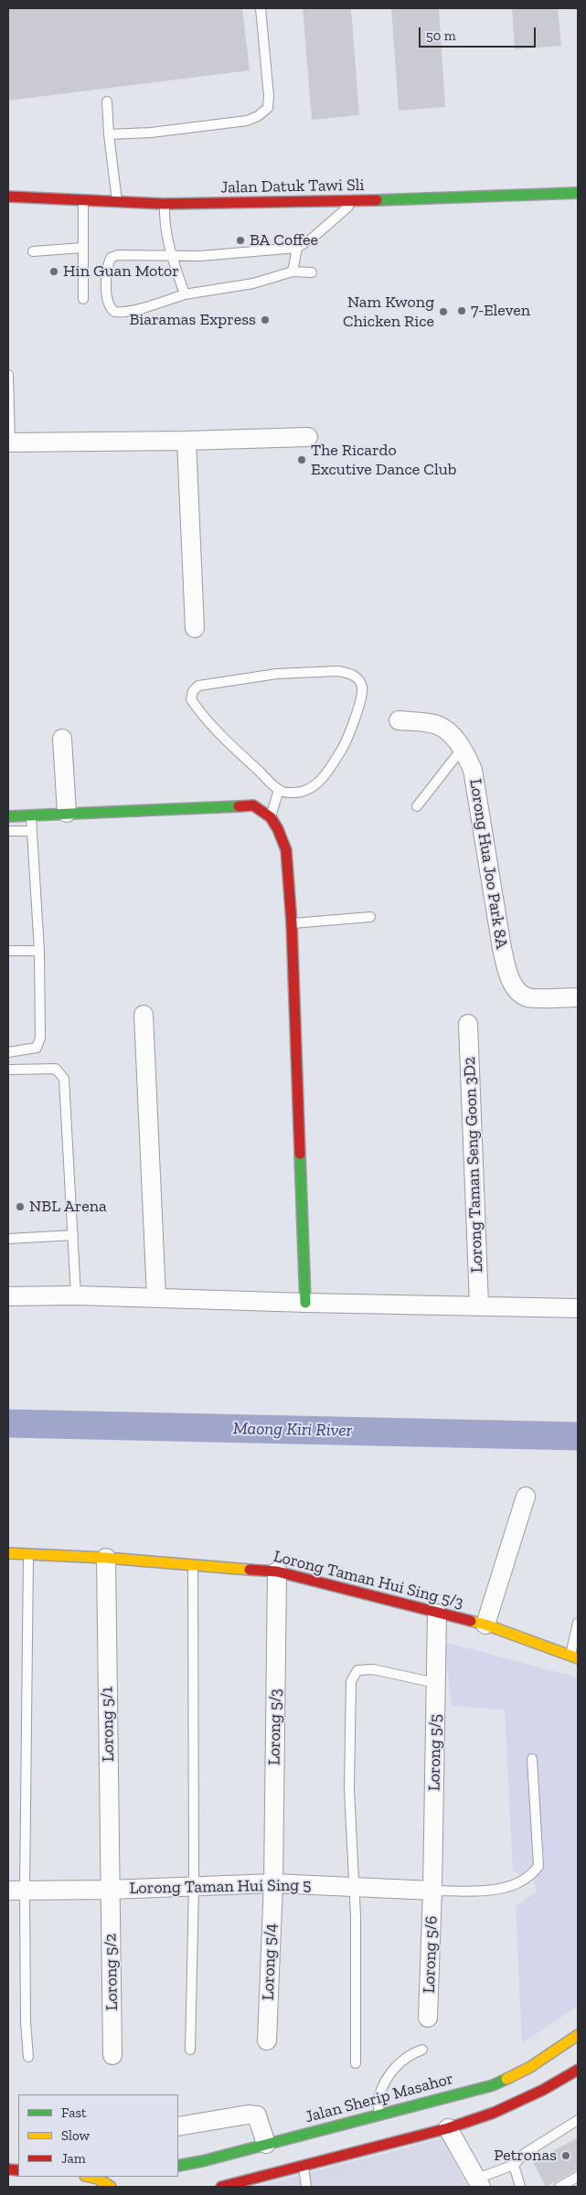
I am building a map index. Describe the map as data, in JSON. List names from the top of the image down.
{
  "streets": {
    "main road": ["Jalan Datuk Tawi Sli", "Lorong Taman Hui Sing 5/3", "Jalan Sherip Masahor"],
    "street": [
      "Lorong Hua Joo Park 8A",
      "Lorong Taman Seng Goon 3D2",
      "Lorong 5/1",
      "Lorong 5/3",
      "Lorong 5/5",
      "Lorong Taman Hui Sing 5",
      "Lorong 5/6",
      "Lorong 5/4",
      "Lorong 5/2"
    ]
  },
  "crossings": [
    ["Lorong Taman Hui Sing 5/3", "Lorong 5/1"],
    ["Lorong Taman Hui Sing 5/3", "Lorong 5/3"],
    ["Lorong Taman Hui Sing 5/3", "Lorong 5/5"],
    ["Lorong 5/1", "Lorong Taman Hui Sing 5"],
    ["Lorong 5/1", "Lorong 5/2"],
    ["Lorong 5/3", "Lorong Taman Hui Sing 5"],
    ["Lorong 5/3", "Lorong 5/4"],
    ["Lorong 5/5", "Lorong Taman Hui Sing 5"],
    ["Lorong 5/5", "Lorong 5/6"],
    ["Lorong Taman Hui Sing 5", "Lorong 5/6"],
    ["Lorong Taman Hui Sing 5", "Lorong 5/4"],
    ["Lorong Taman Hui Sing 5", "Lorong 5/2"]
  ],
  "water": ["Maong Kiri River"],
  "places": [
    "BA Coffee",
    "Hin Guan Motor",
    "7-Eleven",
    "Nam Kwong Chicken Rice",
    "Biaramas Express",
    "The Ricardo Excutive Dance Club",
    "NBL Arena",
    "Petronas"
  ],
  "legend": ["Fast", "Slow", "Jam"],
  "scale_bar": "50 m"
}
